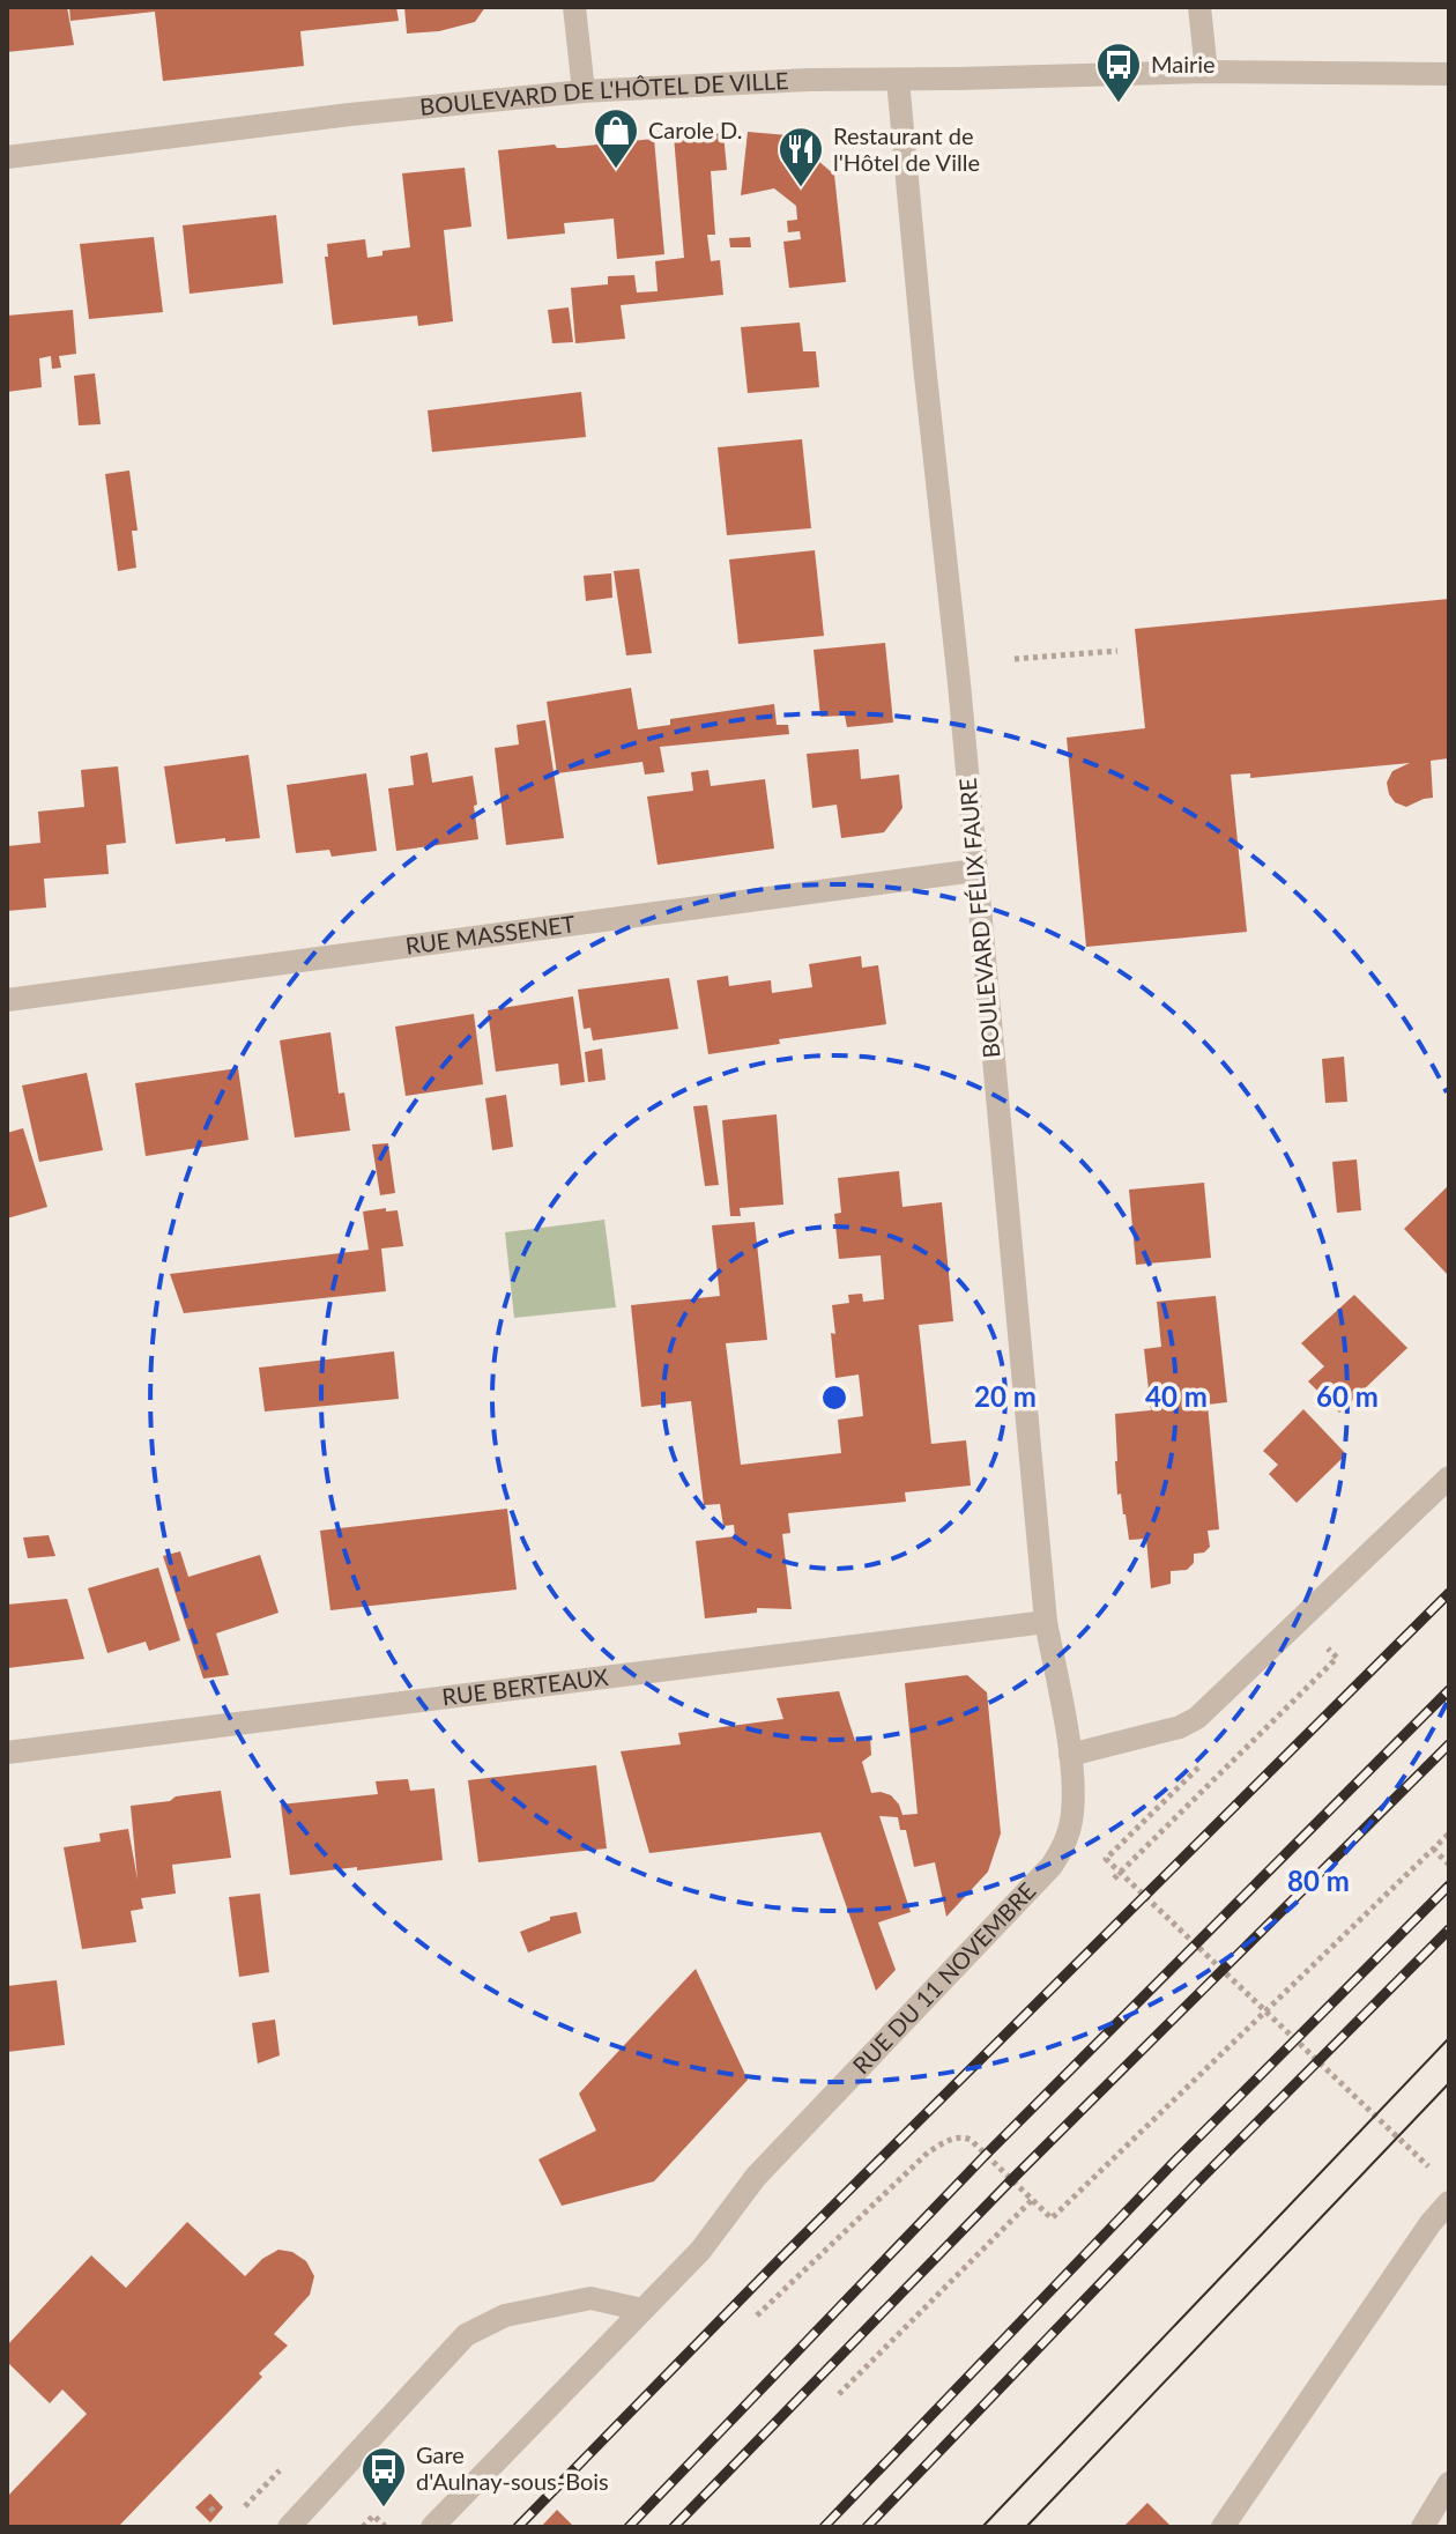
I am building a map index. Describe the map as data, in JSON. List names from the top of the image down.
{
  "streets": {
    "street": [
      "BOULEVARD DE L'HÔTEL DE VILLE",
      "BOULEVARD FÉLIX FAURE",
      "RUE MASSENET",
      "RUE BERTEAUX",
      "RUE DU 11 NOVEMBRE"
    ]
  },
  "crossings": [
    ["BOULEVARD DE L'HÔTEL DE VILLE", "BOULEVARD FÉLIX FAURE"],
    ["BOULEVARD FÉLIX FAURE", "RUE MASSENET"],
    ["BOULEVARD FÉLIX FAURE", "RUE BERTEAUX"],
    ["BOULEVARD FÉLIX FAURE", "RUE DU 11 NOVEMBRE"]
  ],
  "places": {
    "bus stop": ["Mairie", "Gare d'Aulnay-sous-Bois"],
    "shop": ["Carole D."],
    "restaurant": ["Restaurant de l'Hôtel de Ville"]
  },
  "rings": [
    "20 m",
    "40 m",
    "60 m",
    "80 m"
  ]
}
